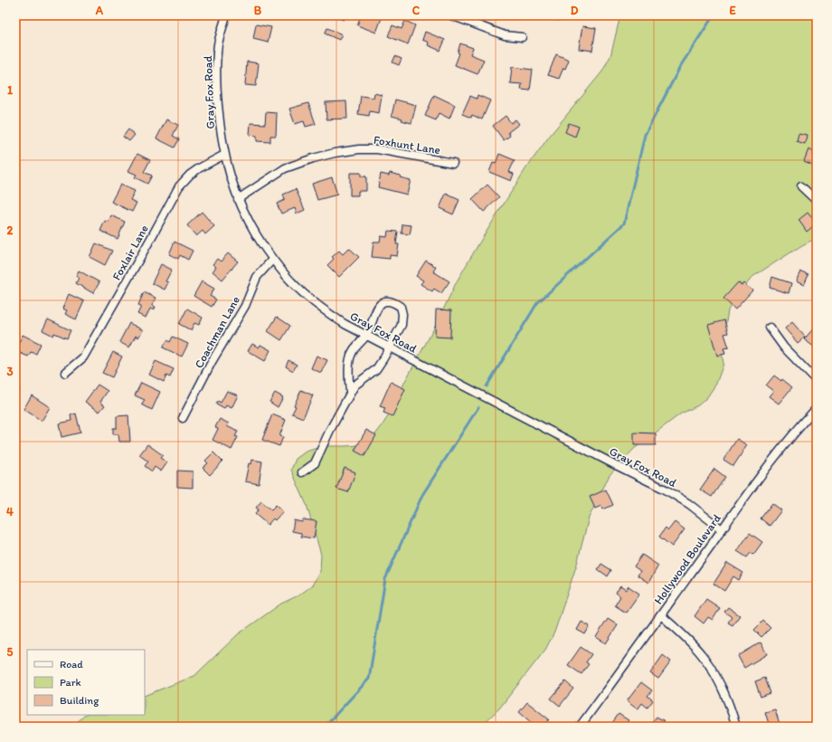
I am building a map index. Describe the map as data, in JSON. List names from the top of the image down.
{
  "streets": {
    "street": [
      "Gray Fox Road",
      "Foxhunt Lane",
      "Foxlair Lane",
      "Coachman Lane",
      "Hollywood Boulevard"
    ]
  },
  "crossings": [
    ["Gray Fox Road", "Foxhunt Lane"],
    ["Gray Fox Road", "Foxlair Lane"],
    ["Gray Fox Road", "Coachman Lane"],
    ["Gray Fox Road", "Hollywood Boulevard"]
  ],
  "legend": ["Road", "Park", "Building"],
  "grid": {
    "columns": [
      "A",
      "B",
      "C",
      "D",
      "E"
    ],
    "rows": [
      "1",
      "2",
      "3",
      "4",
      "5"
    ]
  }
}
